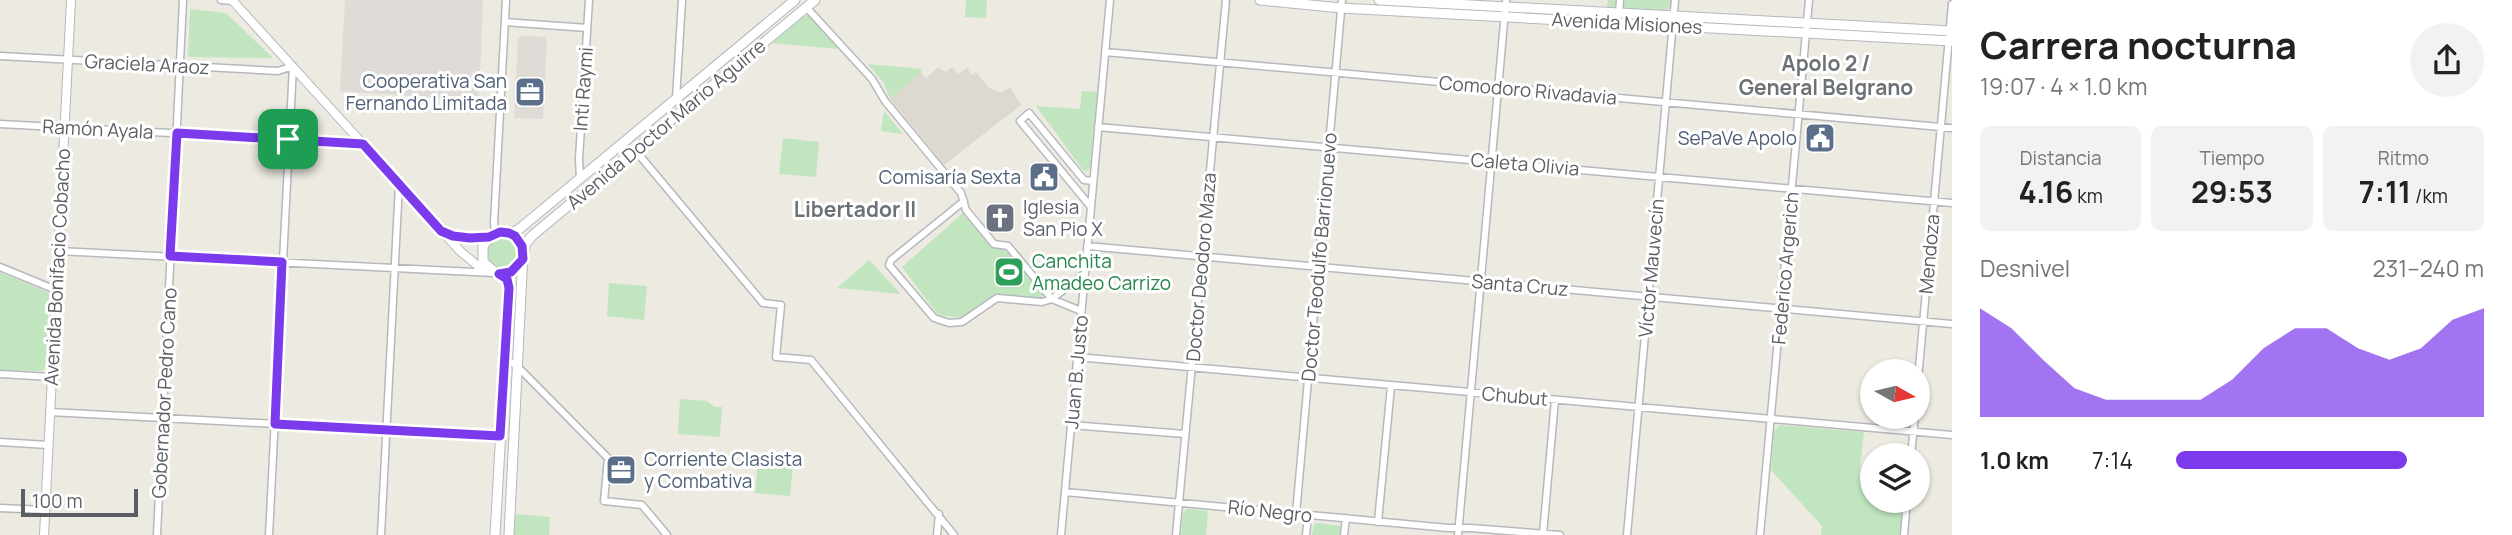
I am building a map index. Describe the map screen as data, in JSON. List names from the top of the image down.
{
  "streets": {
    "main road": ["Avenida Misiones", "Avenida Doctor Mario Aguirre"],
    "street": [
      "Graciela Araoz",
      "Inti Raymi",
      "Comodoro Rivadavia",
      "Ramón Ayala",
      "Caleta Olivia",
      "Mendoza",
      "Doctor Teodulfo Barrionuevo",
      "Avenida Bonifacio Cobacho",
      "Doctor Deodoro Maza",
      "Víctor Mauvecín",
      "Federico Argerich",
      "Santa Cruz",
      "Juan B. Justo",
      "Gobernador Pedro Cano",
      "Chubut",
      "Río Negro"
    ]
  },
  "crossings": [
    ["Avenida Misiones", "Mendoza"],
    ["Avenida Misiones", "Doctor Teodulfo Barrionuevo"],
    ["Avenida Misiones", "Víctor Mauvecín"],
    ["Avenida Misiones", "Federico Argerich"],
    ["Graciela Araoz", "Avenida Bonifacio Cobacho"],
    ["Graciela Araoz", "Gobernador Pedro Cano"],
    ["Inti Raymi", "Avenida Doctor Mario Aguirre"],
    ["Comodoro Rivadavia", "Mendoza"],
    ["Comodoro Rivadavia", "Doctor Teodulfo Barrionuevo"],
    ["Comodoro Rivadavia", "Doctor Deodoro Maza"],
    ["Comodoro Rivadavia", "Víctor Mauvecín"],
    ["Comodoro Rivadavia", "Federico Argerich"],
    ["Comodoro Rivadavia", "Juan B. Justo"],
    ["Ramón Ayala", "Avenida Bonifacio Cobacho"],
    ["Ramón Ayala", "Gobernador Pedro Cano"],
    ["Caleta Olivia", "Mendoza"],
    ["Caleta Olivia", "Doctor Teodulfo Barrionuevo"],
    ["Caleta Olivia", "Doctor Deodoro Maza"],
    ["Caleta Olivia", "Víctor Mauvecín"],
    ["Caleta Olivia", "Federico Argerich"],
    ["Caleta Olivia", "Juan B. Justo"],
    ["Mendoza", "Santa Cruz"],
    ["Doctor Teodulfo Barrionuevo", "Santa Cruz"],
    ["Doctor Teodulfo Barrionuevo", "Chubut"],
    ["Doctor Teodulfo Barrionuevo", "Río Negro"],
    ["Doctor Deodoro Maza", "Santa Cruz"],
    ["Doctor Deodoro Maza", "Chubut"],
    ["Doctor Deodoro Maza", "Río Negro"],
    ["Víctor Mauvecín", "Santa Cruz"],
    ["Víctor Mauvecín", "Chubut"],
    ["Federico Argerich", "Santa Cruz"],
    ["Federico Argerich", "Chubut"],
    ["Santa Cruz", "Juan B. Justo"],
    ["Juan B. Justo", "Chubut"],
    ["Juan B. Justo", "Río Negro"]
  ],
  "districts": ["Apolo 2 / General Belgrano", "Libertador II"],
  "places": {
    "office": ["Cooperativa San Fernando Limitada", "Corriente Clasista y Combativa"],
    "public building": ["SePaVe Apolo", "Comisaría Sexta"],
    "church": ["Iglesia San Pio X"],
    "sports": ["Canchita Amadeo Carrizo"]
  },
  "scale_bar": "100 m",
  "north": "right",
  "page": {
    "heading": ["Carrera nocturna", "19:07 · 4 × 1.0 km"],
    "stats": [
      ["Distancia", "4.16 km"],
      ["Tiempo", "29:53"],
      ["Ritmo", "7:11 /km"]
    ],
    "chart": ["Desnivel", "231–240 m"],
    "list": [
      {
        "name": "1.0 km",
        "note": "7:14"
      }
    ],
    "scale": "100 m"
  }
}
